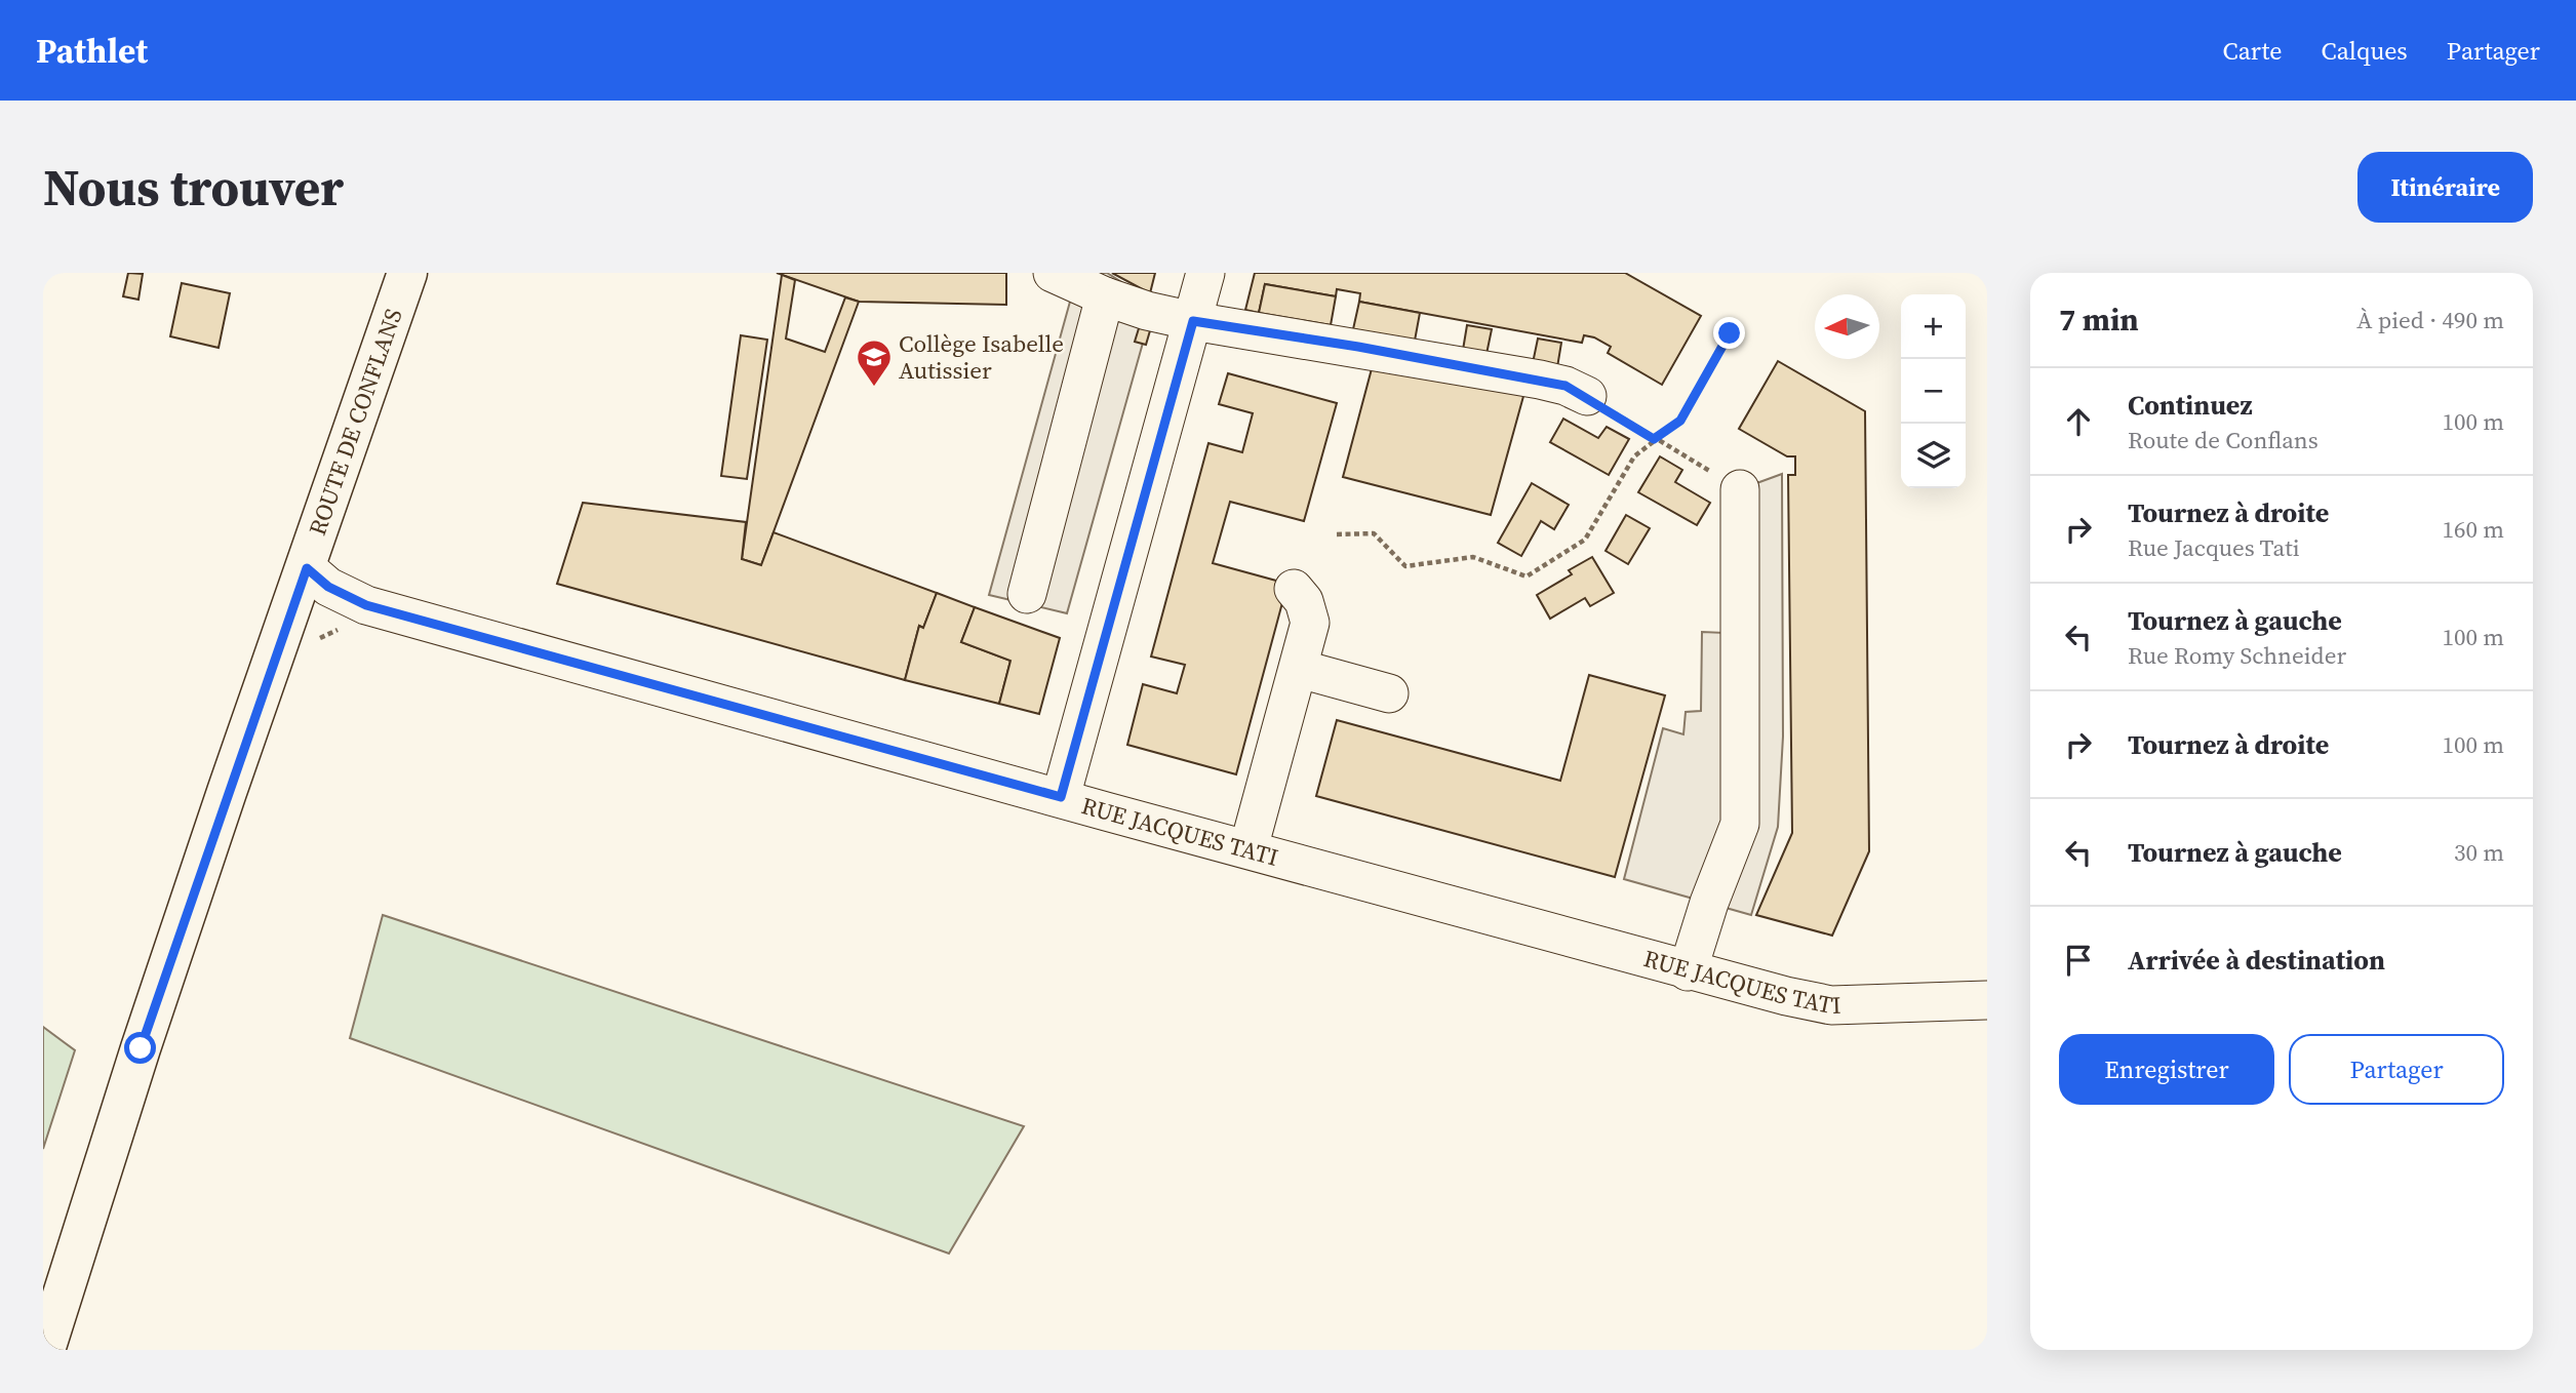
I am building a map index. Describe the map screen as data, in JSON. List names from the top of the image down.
{
  "streets": {
    "main road": ["ROUTE DE CONFLANS"],
    "street": ["RUE JACQUES TATI"]
  },
  "crossings": [
    ["ROUTE DE CONFLANS", "RUE JACQUES TATI"]
  ],
  "places": {
    "school or university": ["Collège Isabelle Autissier"]
  },
  "north": "left",
  "page": {
    "header": "Pathlet",
    "nav": ["Carte", "Calques", "Partager"],
    "buttons": [
      "Itinéraire",
      ["Enregistrer", "Partager"]
    ],
    "title": "Nous trouver",
    "heading": ["7 min", "À pied · 490 m"],
    "map_buttons": ["+", "−"],
    "list": [
      ["Continuez", "Route de Conflans", "100 m"],
      ["Tournez à droite", "Rue Jacques Tati", "160 m"],
      ["Tournez à gauche", "Rue Romy Schneider", "100 m"],
      ["Tournez à droite", "100 m"],
      ["Tournez à gauche", "30 m"],
      "Arrivée à destination"
    ]
  }
}
